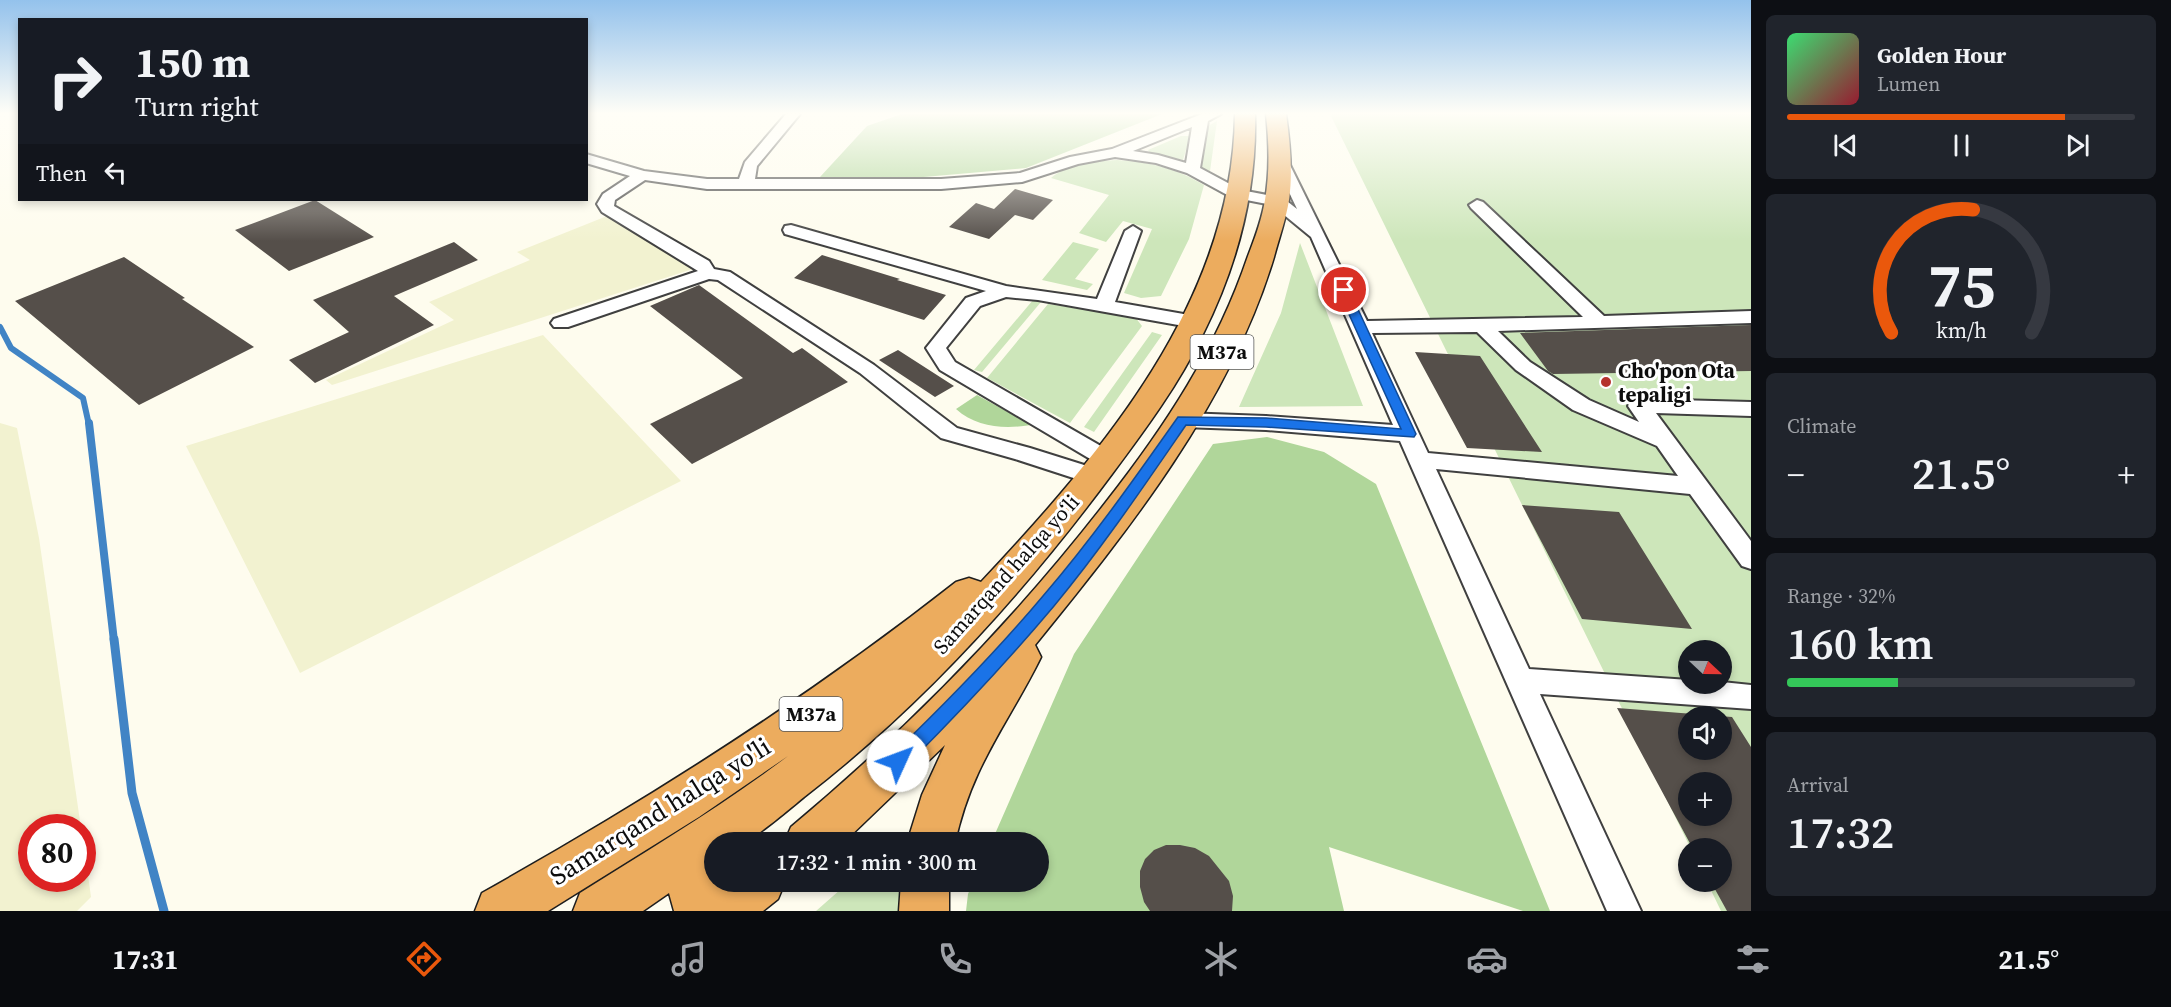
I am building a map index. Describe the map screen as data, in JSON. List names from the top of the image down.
{
  "streets": {
    "highway": ["M37a", "Samarqand halqa yoʻli", "Samarqand halqa yo'li"]
  },
  "crossings": [
    ["Samarqand halqa yoʻli", "Samarqand halqa yo'li"]
  ],
  "places": ["Cho'pon Ota tepaligi"],
  "north": "right",
  "page": {
    "turn": ["150 m", "Turn right"],
    "song": ["Golden Hour", "Lumen"],
    "then": "Then",
    "tile": [
      "Climate",
      ["Range · 32%", "160 km"],
      ["Arrival", "17:32"]
    ],
    "heat": ["−", "21.5°", "+"],
    "map_buttons": ["+", "−"],
    "limit": "80",
    "trip": "17:32 · 1 min · 300 m",
    "tabs": ["17:31", "21.5°"],
    "gauge": ["75", "km/h"]
  }
}
